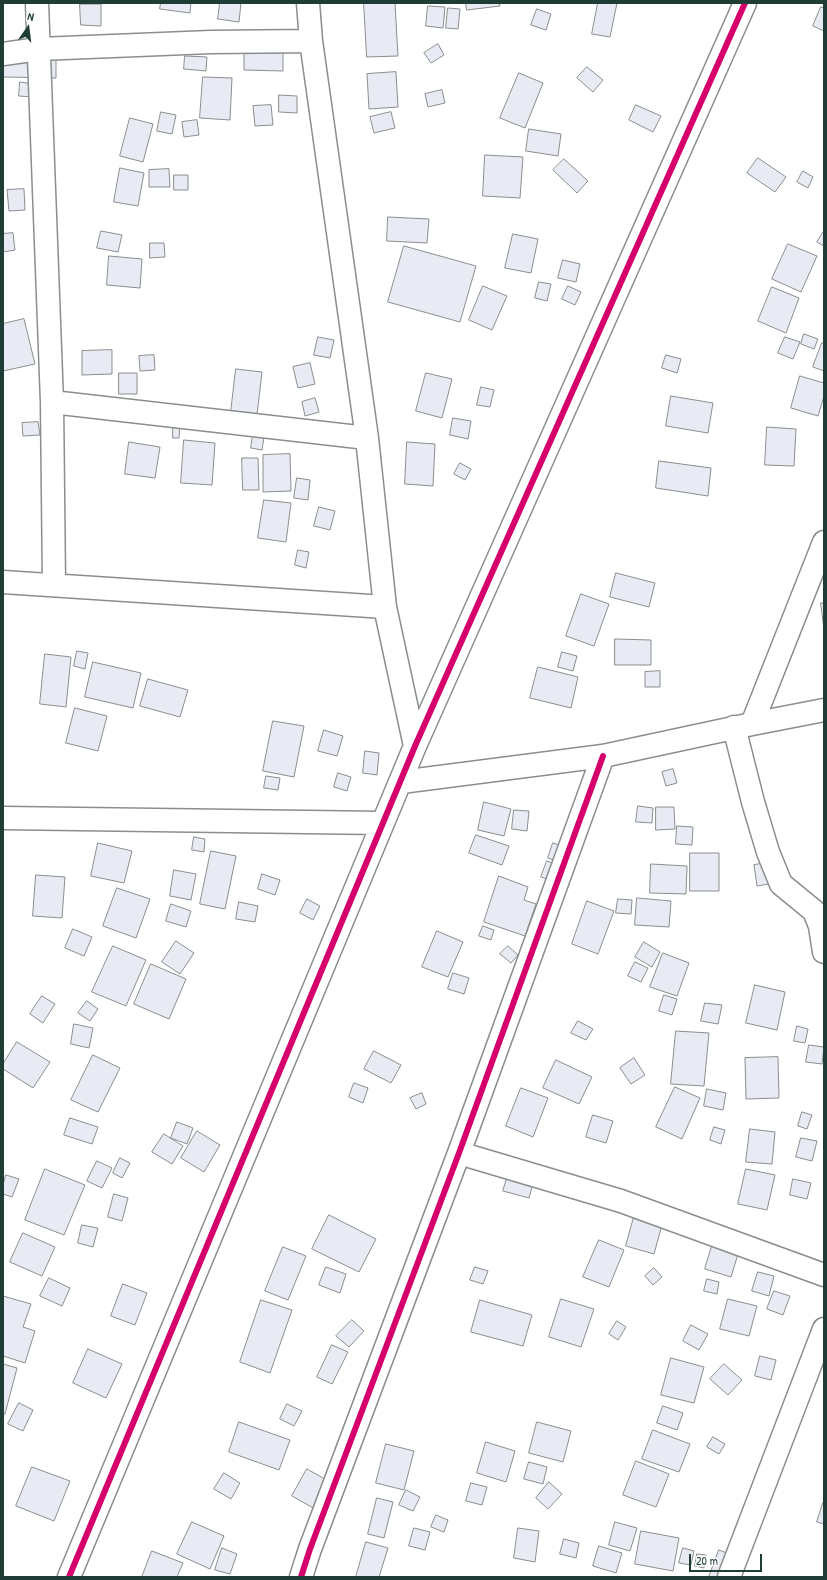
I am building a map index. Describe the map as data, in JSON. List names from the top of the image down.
{
  "scale_bar": "20 m",
  "north": "top"
}
